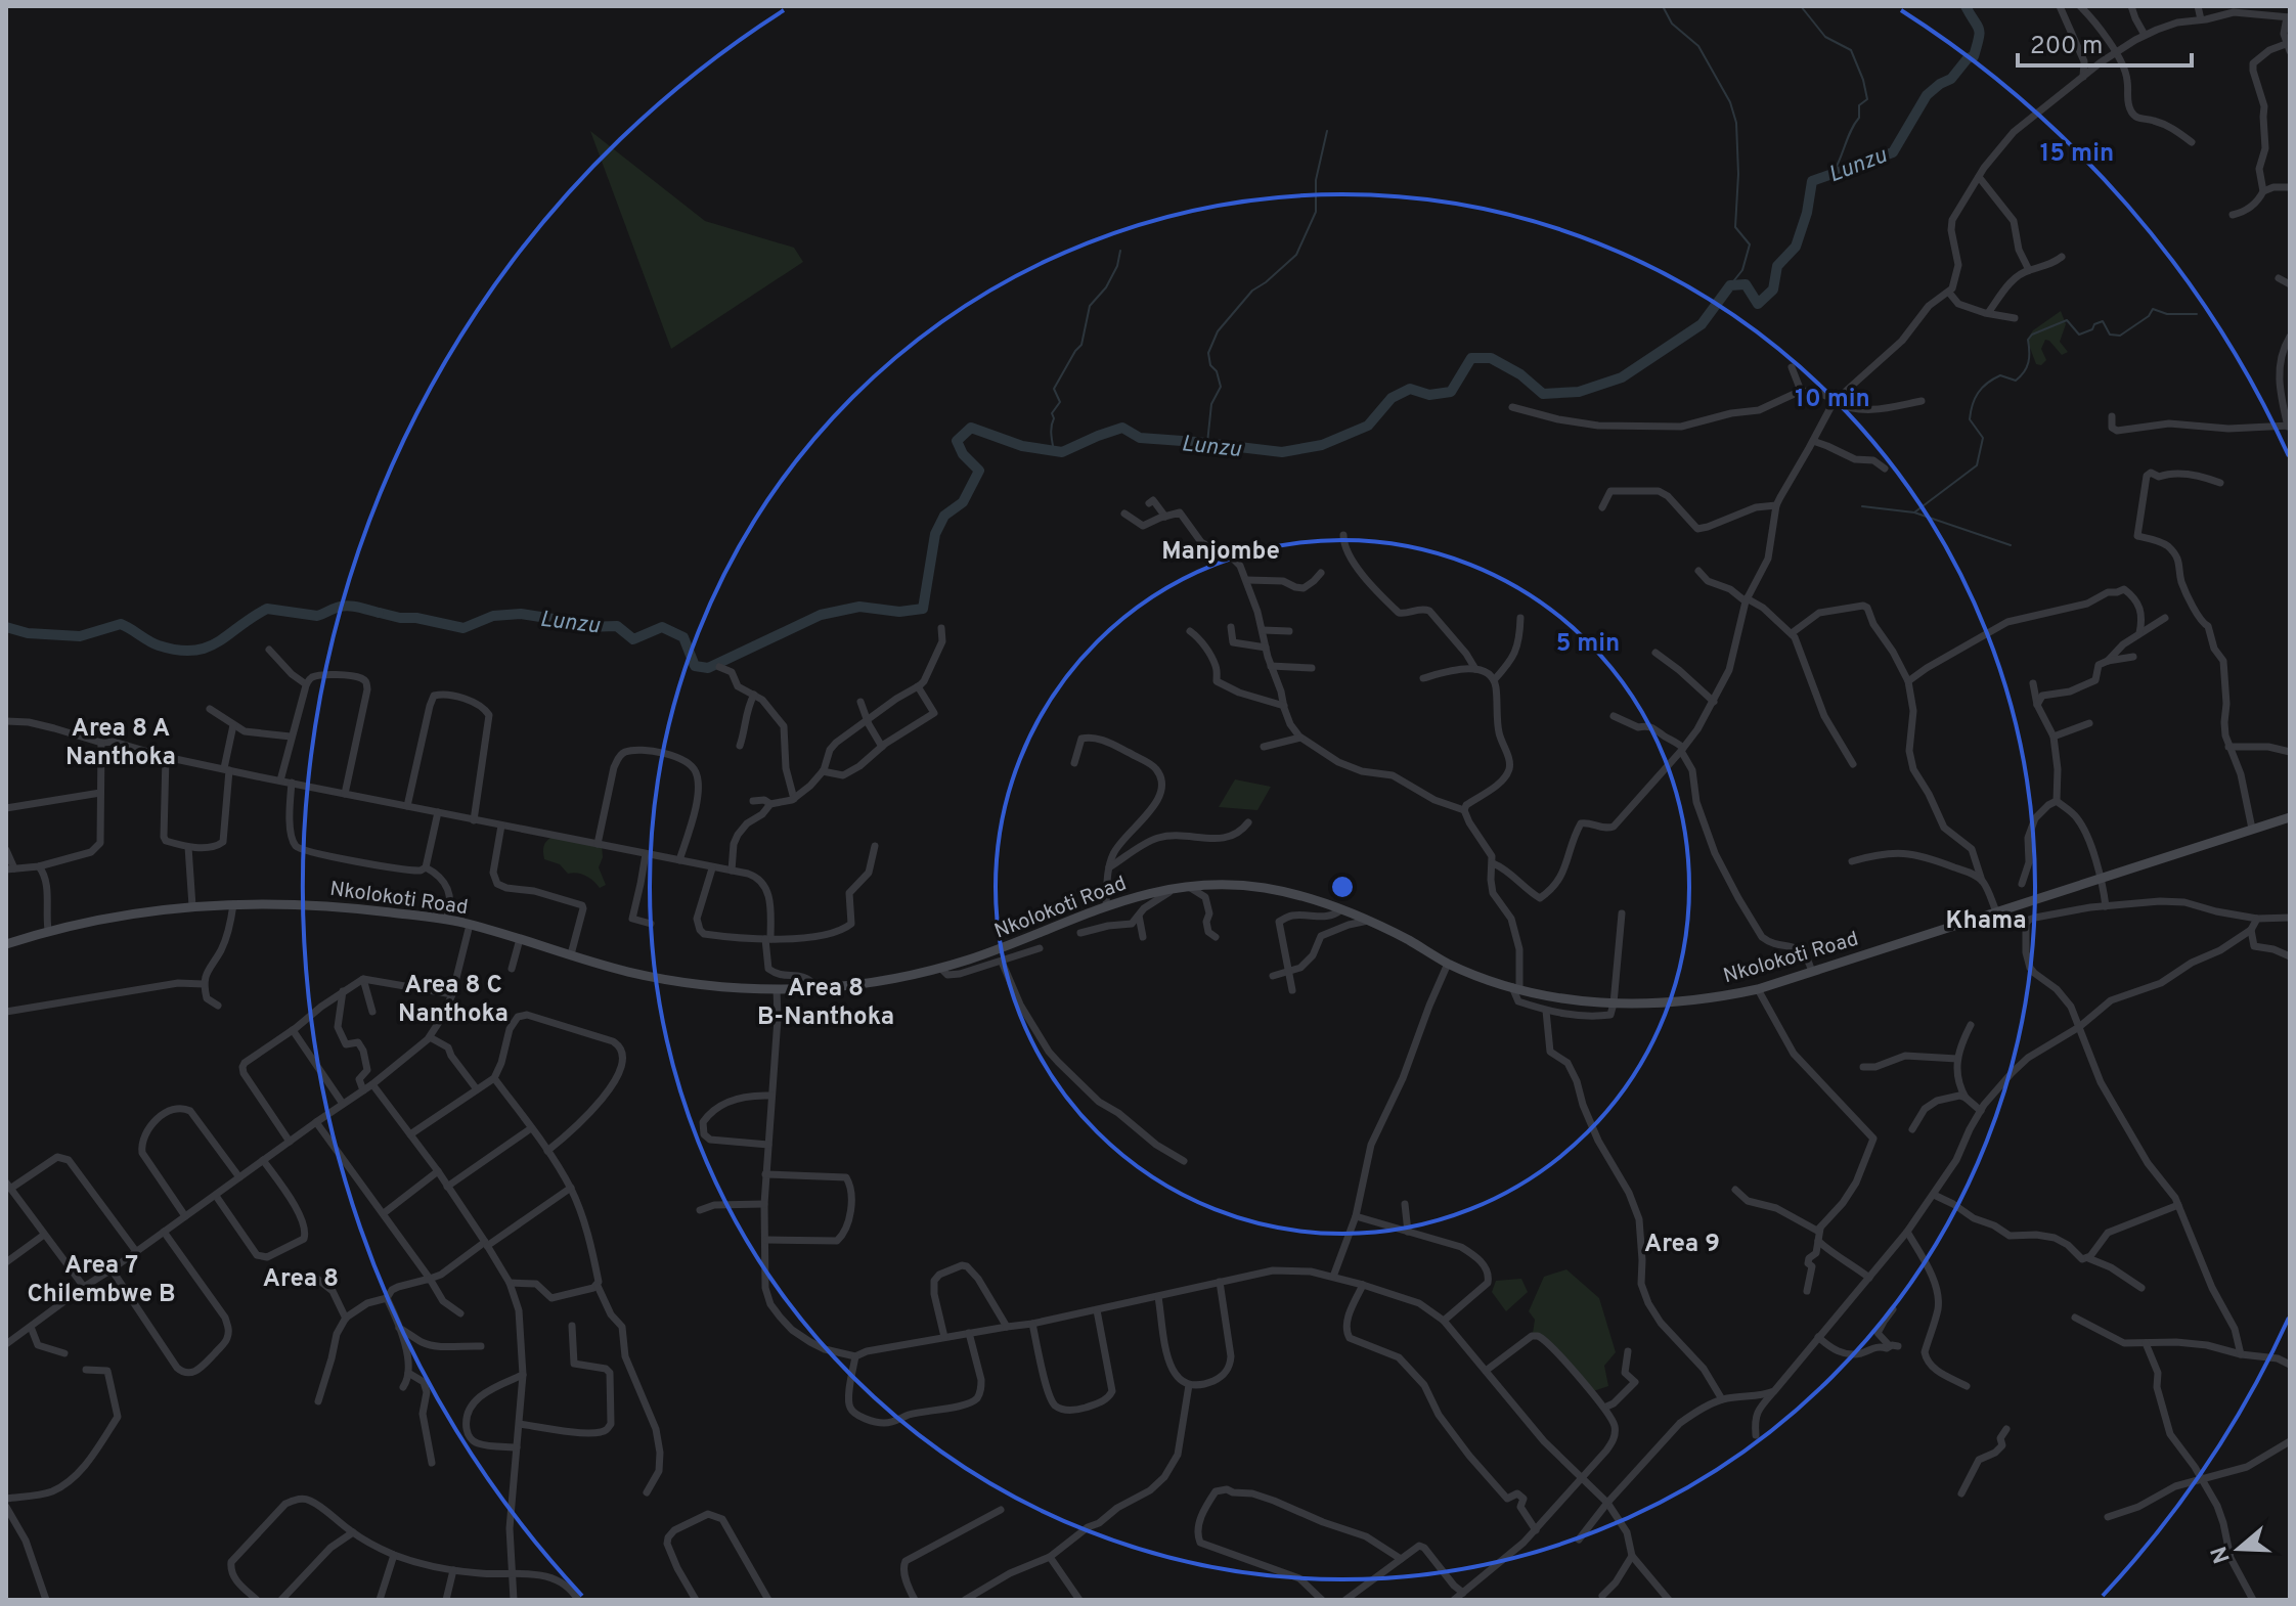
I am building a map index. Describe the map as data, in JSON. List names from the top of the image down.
{
  "streets": {
    "main road": ["Nkolokoti Road"]
  },
  "districts": [
    "Manjombe",
    "Area 8 A Nanthoka",
    "Khama",
    "Area 8 C Nanthoka",
    "Area 8 B-Nanthoka",
    "Area 9",
    "Area 7 Chilembwe B",
    "Area 8"
  ],
  "water": ["Lunzu"],
  "scale_bar": "200 m",
  "north": "left",
  "rings": ["15 min", "10 min", "5 min"]
}
